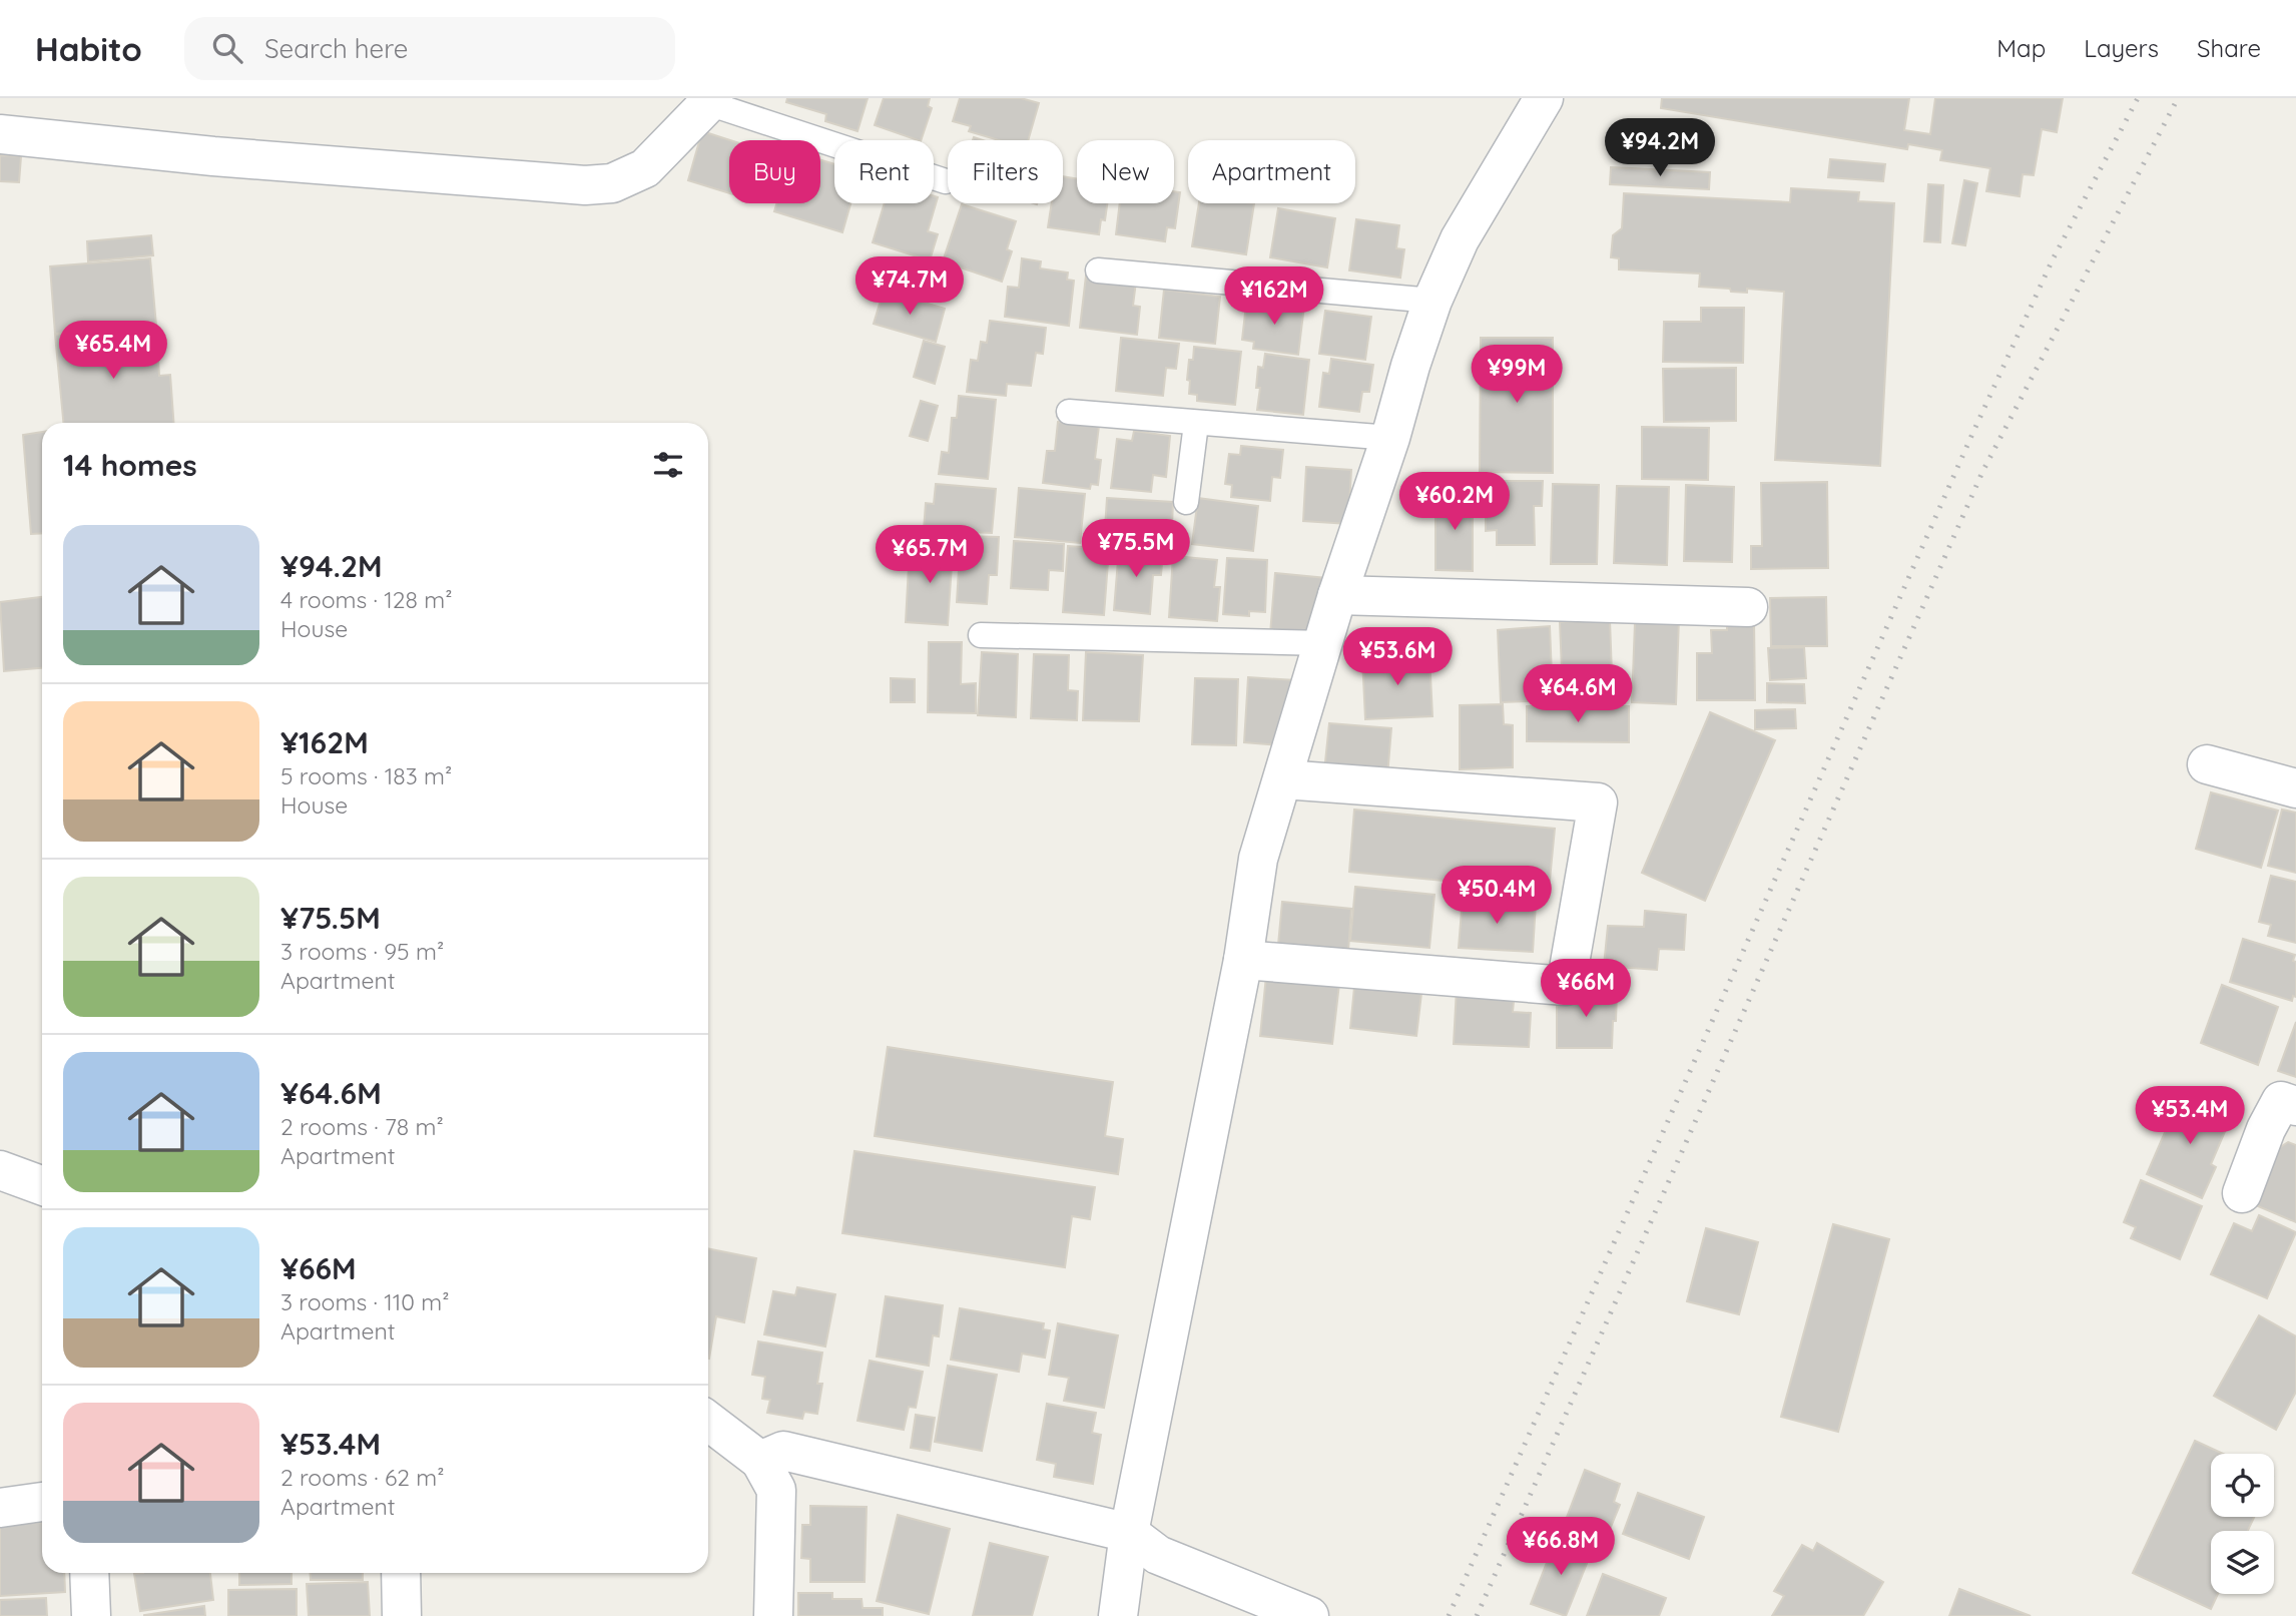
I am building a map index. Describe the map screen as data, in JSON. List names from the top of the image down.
{
  "page": {
    "header": "Habito",
    "search": "Search here",
    "nav": ["Map", "Layers", "Share"],
    "price": [
      "¥94.2M",
      "¥74.7M",
      "¥162M",
      "¥65.4M",
      "¥99M",
      "¥60.2M",
      "¥75.5M",
      "¥65.7M",
      "¥53.6M",
      "¥64.6M",
      "¥50.4M",
      "¥66M",
      "¥53.4M",
      "¥66.8M"
    ],
    "chip": [
      "Buy",
      "Rent",
      "Filters",
      "New",
      "Apartment"
    ],
    "heading": "14 homes",
    "list": [
      {
        "name": "¥94.2M",
        "note": "4 rooms · 128 m² · House"
      },
      {
        "name": "¥162M",
        "note": "5 rooms · 183 m² · House"
      },
      {
        "name": "¥75.5M",
        "note": "3 rooms · 95 m² · Apartment"
      },
      {
        "name": "¥64.6M",
        "note": "2 rooms · 78 m² · Apartment"
      },
      {
        "name": "¥66M",
        "note": "3 rooms · 110 m² · Apartment"
      },
      {
        "name": "¥53.4M",
        "note": "2 rooms · 62 m² · Apartment"
      }
    ]
  }
}
